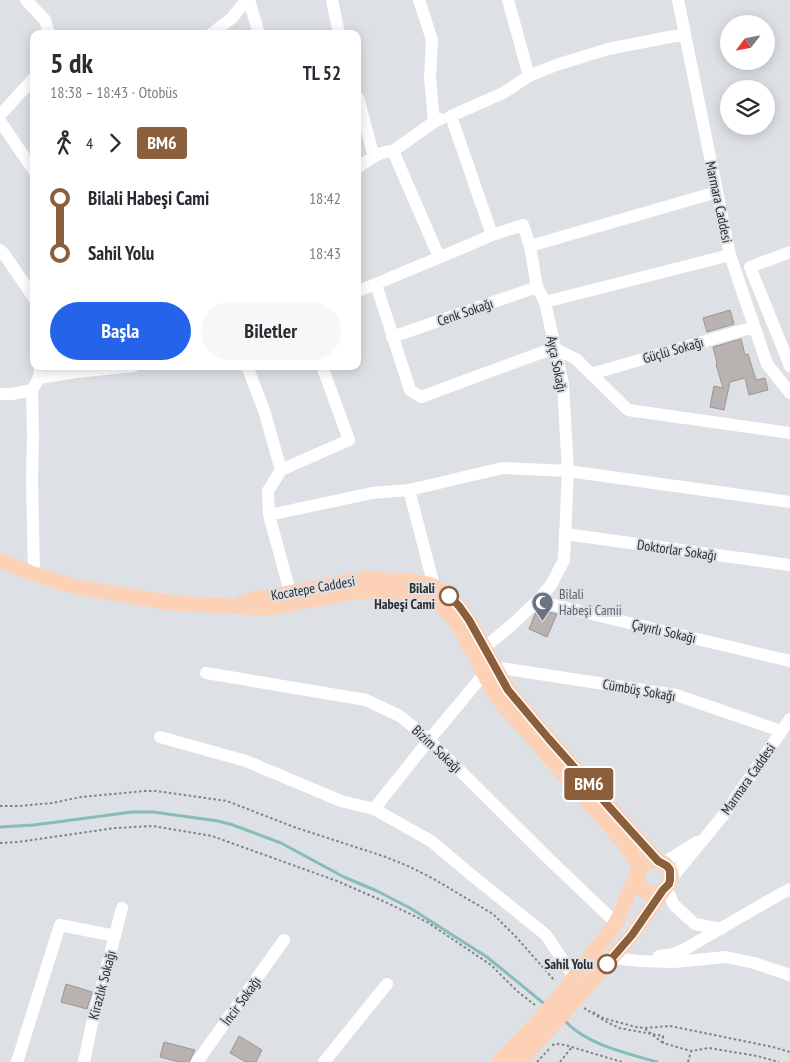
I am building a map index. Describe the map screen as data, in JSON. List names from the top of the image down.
{
  "streets": {
    "main road": ["Marmara Caddesi", "Kocatepe Caddesi"],
    "street": [
      "Cenk Sokağı",
      "Güçlü Sokağı",
      "Ayça Sokağı",
      "Doktorlar Sokağı",
      "Çayırlı Sokağı",
      "Cümbüş Sokağı",
      "Bizim Sokağı",
      "Kirazlık Sokağı",
      "İncir Sokağı"
    ]
  },
  "crossings": [
    ["Marmara Caddesi", "Güçlü Sokağı"],
    ["Marmara Caddesi", "Kocatepe Caddesi"],
    ["Marmara Caddesi", "Cümbüş Sokağı"],
    ["Marmara Caddesi", "Bizim Sokağı"],
    ["Cenk Sokağı", "Ayça Sokağı"],
    ["Ayça Sokağı", "Doktorlar Sokağı"],
    ["Ayça Sokağı", "Kocatepe Caddesi"],
    ["Ayça Sokağı", "Çayırlı Sokağı"],
    ["Kocatepe Caddesi", "Cümbüş Sokağı"]
  ],
  "places": {
    "other": ["Bilali Habeşi Cami", "Sahil Yolu"],
    "mosque": ["Bilali Habeşi Camii"]
  },
  "lines": ["bus line BM6"],
  "north": "bottom left",
  "page": {
    "on_map": "BM6",
    "heading": ["5 dk", "18:38 – 18:43 · Otobüs", "TL 52"],
    "legs": ["4", "BM6"],
    "list": [
      {
        "name": "Bilali Habeşi Cami",
        "value": "18:42"
      },
      {
        "name": "Sahil Yolu",
        "value": "18:43"
      }
    ],
    "buttons": ["Başla", "Biletler"]
  }
}
